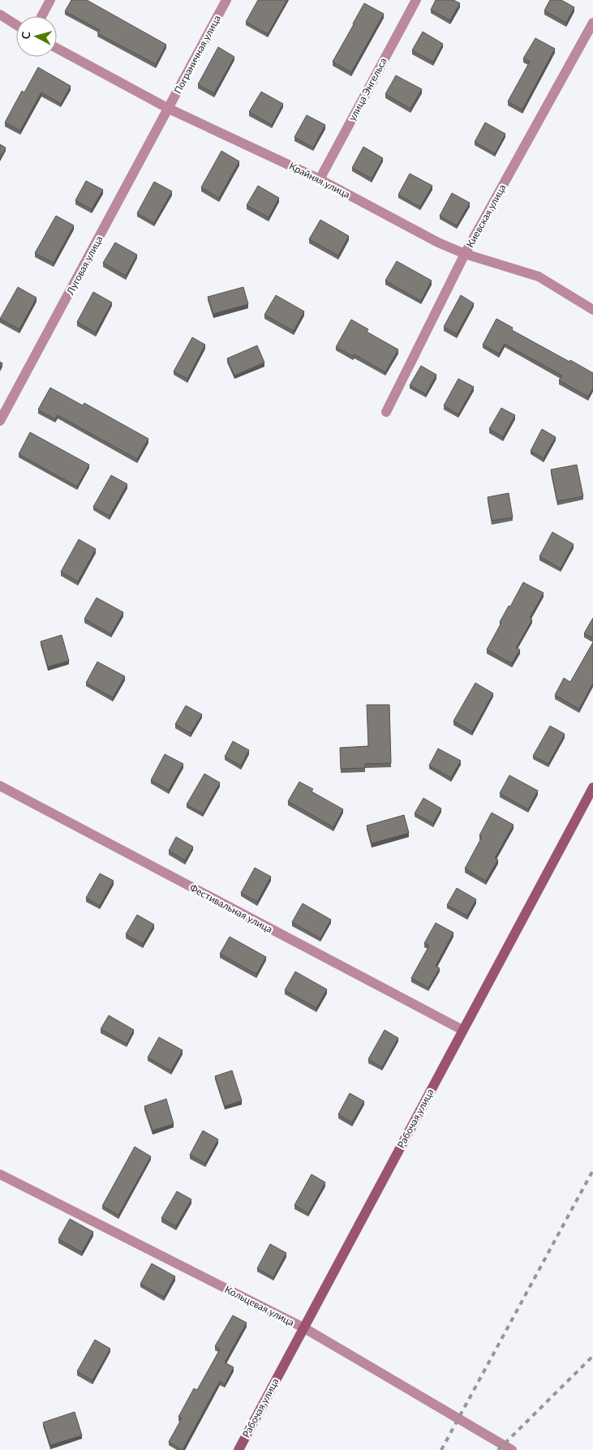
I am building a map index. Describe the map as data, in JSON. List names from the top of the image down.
{
  "streets": {
    "main road": ["Рабочая улица"],
    "street": [
      "Пограничная улица",
      "улица Энгельса",
      "Крайняя улица",
      "Киевская улица",
      "Луговая улица",
      "Фестивальная улица",
      "Кольцевая улица"
    ]
  },
  "crossings": [
    ["Пограничная улица", "Крайняя улица"],
    ["Пограничная улица", "Луговая улица"],
    ["улица Энгельса", "Крайняя улица"],
    ["Крайняя улица", "Киевская улица"],
    ["Крайняя улица", "Луговая улица"],
    ["Фестивальная улица", "Рабочая улица"],
    ["Рабочая улица", "Кольцевая улица"]
  ],
  "north": "left"
}
